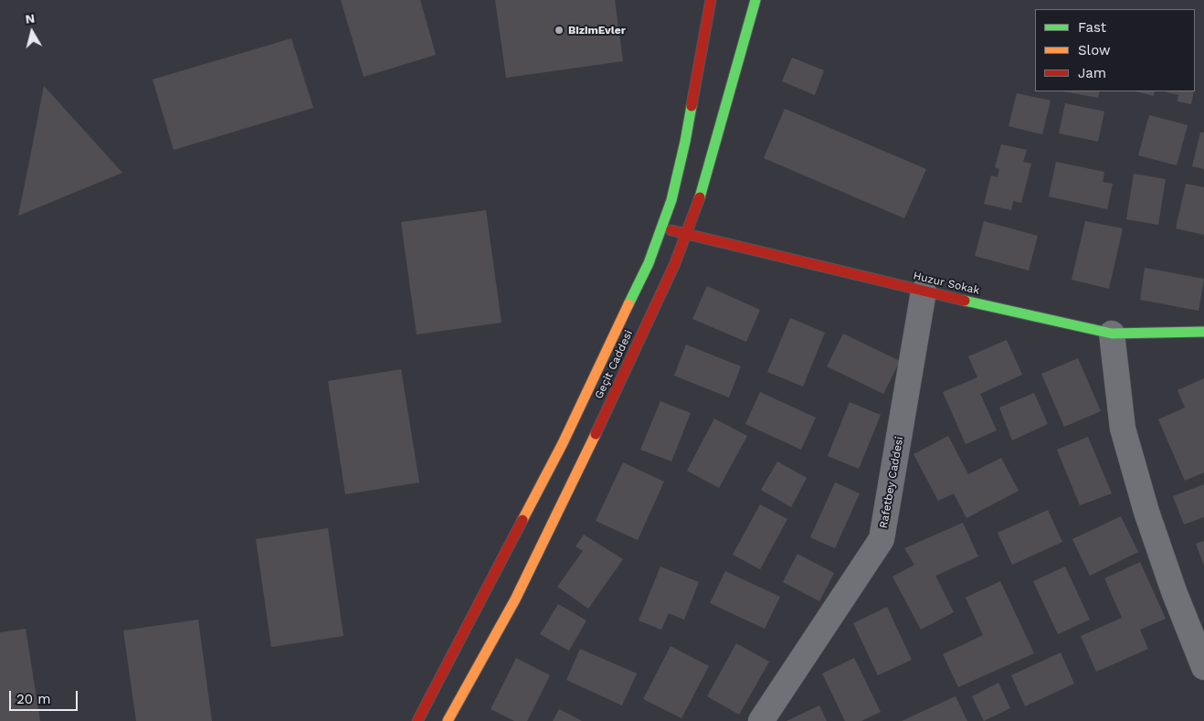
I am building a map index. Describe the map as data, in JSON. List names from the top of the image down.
{
  "streets": {
    "main road": ["Huzur Sokak", "Geçit Caddesi"],
    "street": ["Rafetbey Caddesi"]
  },
  "crossings": [
    ["Huzur Sokak", "Geçit Caddesi"],
    ["Huzur Sokak", "Rafetbey Caddesi"]
  ],
  "places": ["BizimEvler"],
  "legend": ["Fast", "Slow", "Jam"],
  "scale_bar": "20 m",
  "north": "top"
}
